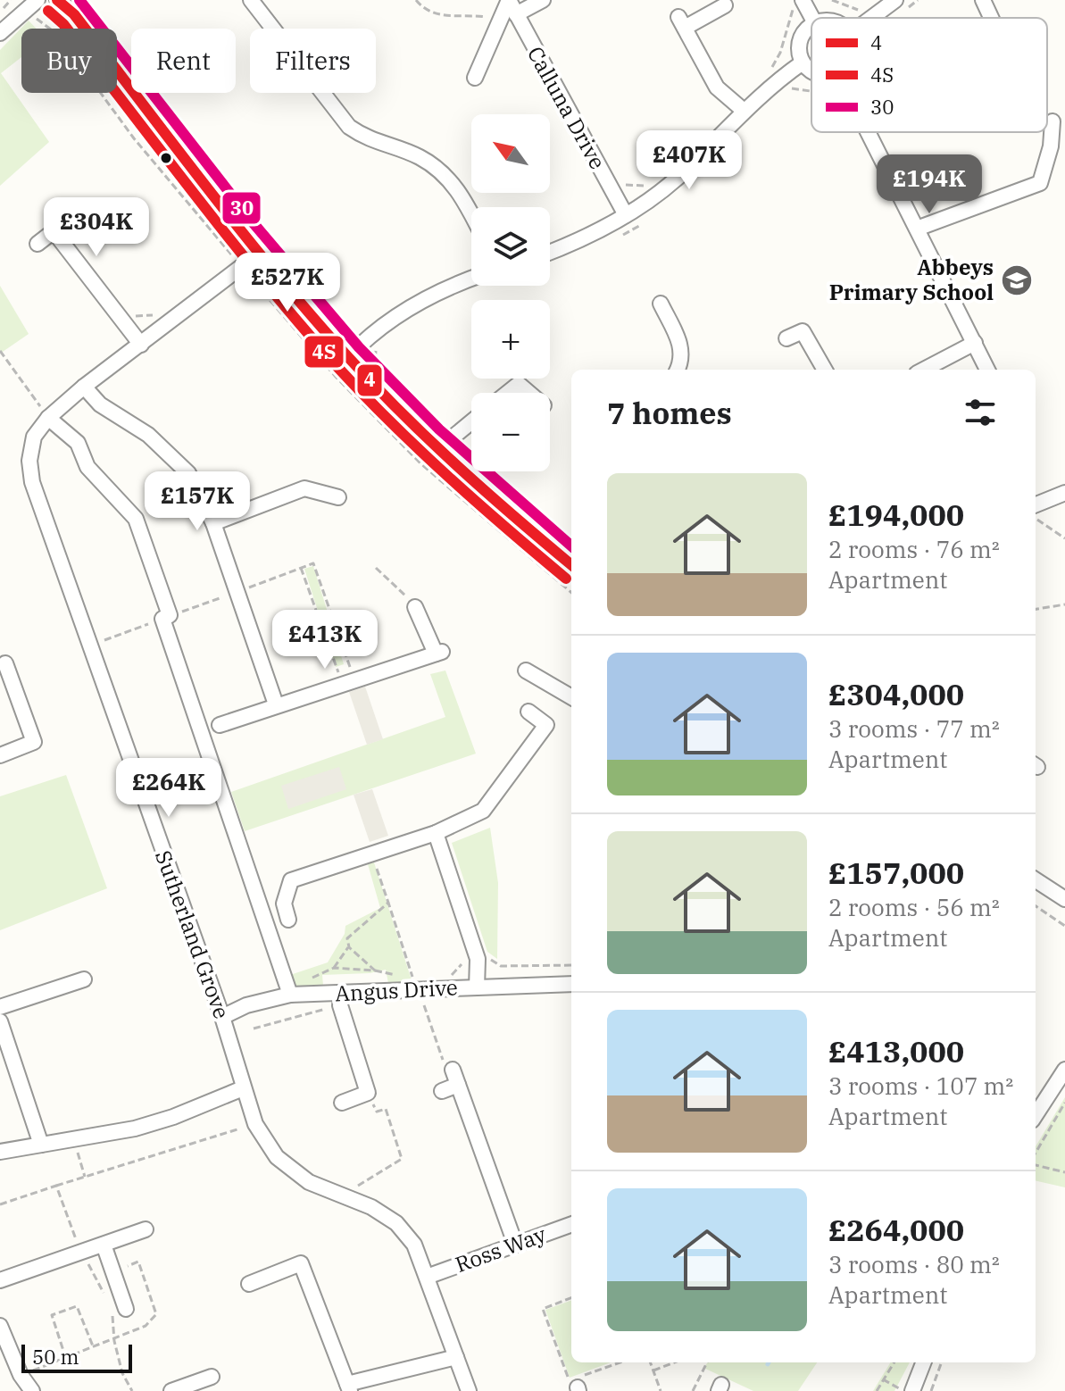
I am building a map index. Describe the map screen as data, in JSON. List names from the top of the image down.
{
  "streets": {
    "street": [
      "Calluna Drive",
      "Sutherland Grove",
      "Angus Drive",
      "Ross Way"
    ]
  },
  "crossings": [
    ["Sutherland Grove", "Angus Drive"],
    ["Sutherland Grove", "Ross Way"]
  ],
  "places": {
    "school or university": ["Abbeys Primary School"]
  },
  "lines": ["transit line 4", "transit line 30", "transit line 4S"],
  "legend": ["4", "4S", "30"],
  "scale_bar": "50 m",
  "north": "top left",
  "page": {
    "chip": ["Buy", "Rent", "Filters"],
    "map_buttons": ["+", "−"],
    "price": [
      "£407K",
      "£194K",
      "£304K",
      "£527K",
      "£157K",
      "£413K",
      "£264K"
    ],
    "heading": "7 homes",
    "list": [
      {
        "name": "£194,000",
        "note": "2 rooms · 76 m² · Apartment"
      },
      {
        "name": "£304,000",
        "note": "3 rooms · 77 m² · Apartment"
      },
      {
        "name": "£157,000",
        "note": "2 rooms · 56 m² · Apartment"
      },
      {
        "name": "£413,000",
        "note": "3 rooms · 107 m² · Apartment"
      },
      {
        "name": "£264,000",
        "note": "3 rooms · 80 m² · Apartment"
      }
    ],
    "scale": "50 m"
  }
}
